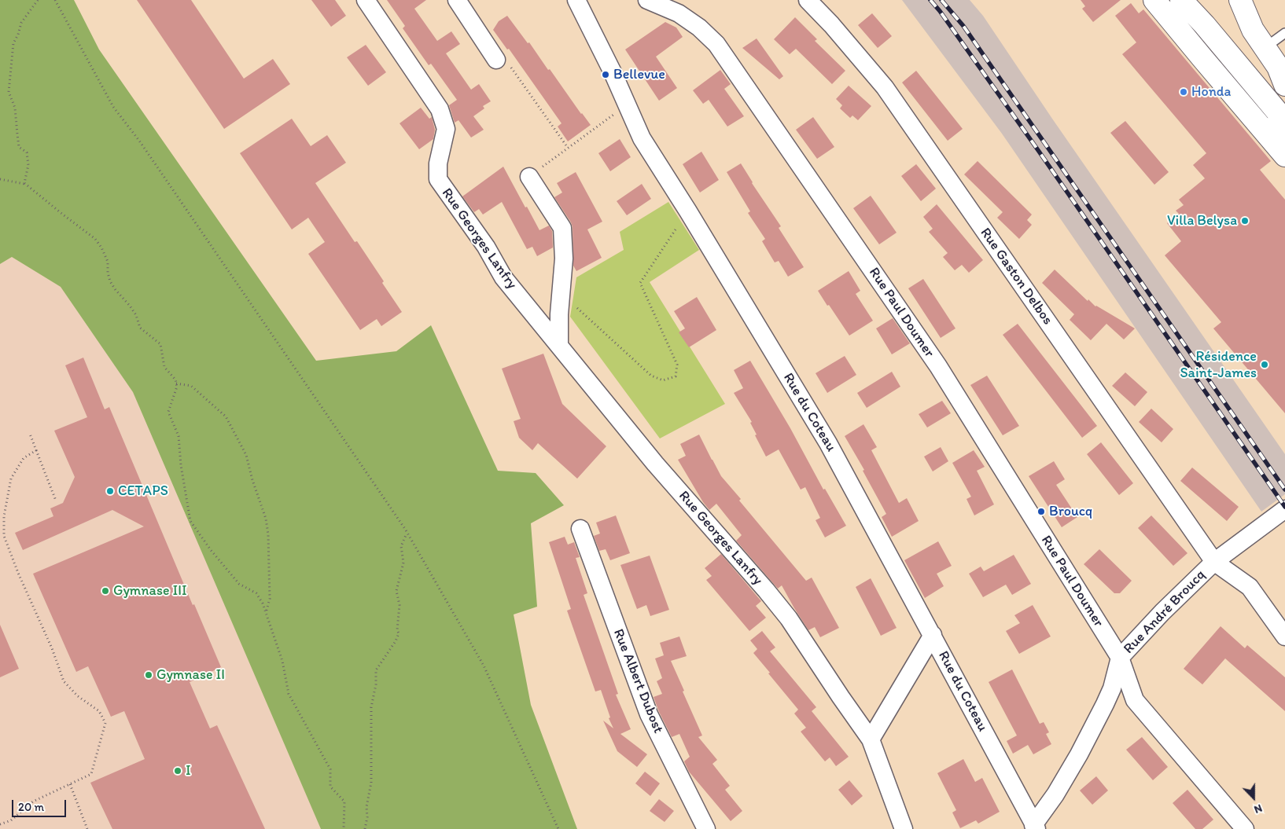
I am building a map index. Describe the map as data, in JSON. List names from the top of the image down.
{
  "streets": {
    "street": [
      "Rue Georges Lanfry",
      "Rue Gaston Delbos",
      "Rue Paul Doumer",
      "Rue du Coteau",
      "Rue André Broucq",
      "Rue Albert Dubost"
    ]
  },
  "crossings": [
    ["Rue Gaston Delbos", "Rue André Broucq"],
    ["Rue Paul Doumer", "Rue André Broucq"],
    ["Rue du Coteau", "Rue André Broucq"]
  ],
  "places": [
    "Bellevue",
    "Honda",
    "Villa Belysa",
    "Résidence Saint-James",
    "CETAPS",
    "Broucq",
    "Gymnase III",
    "Gymnase II",
    "I"
  ],
  "scale_bar": "20 m",
  "north": "bottom"
}
